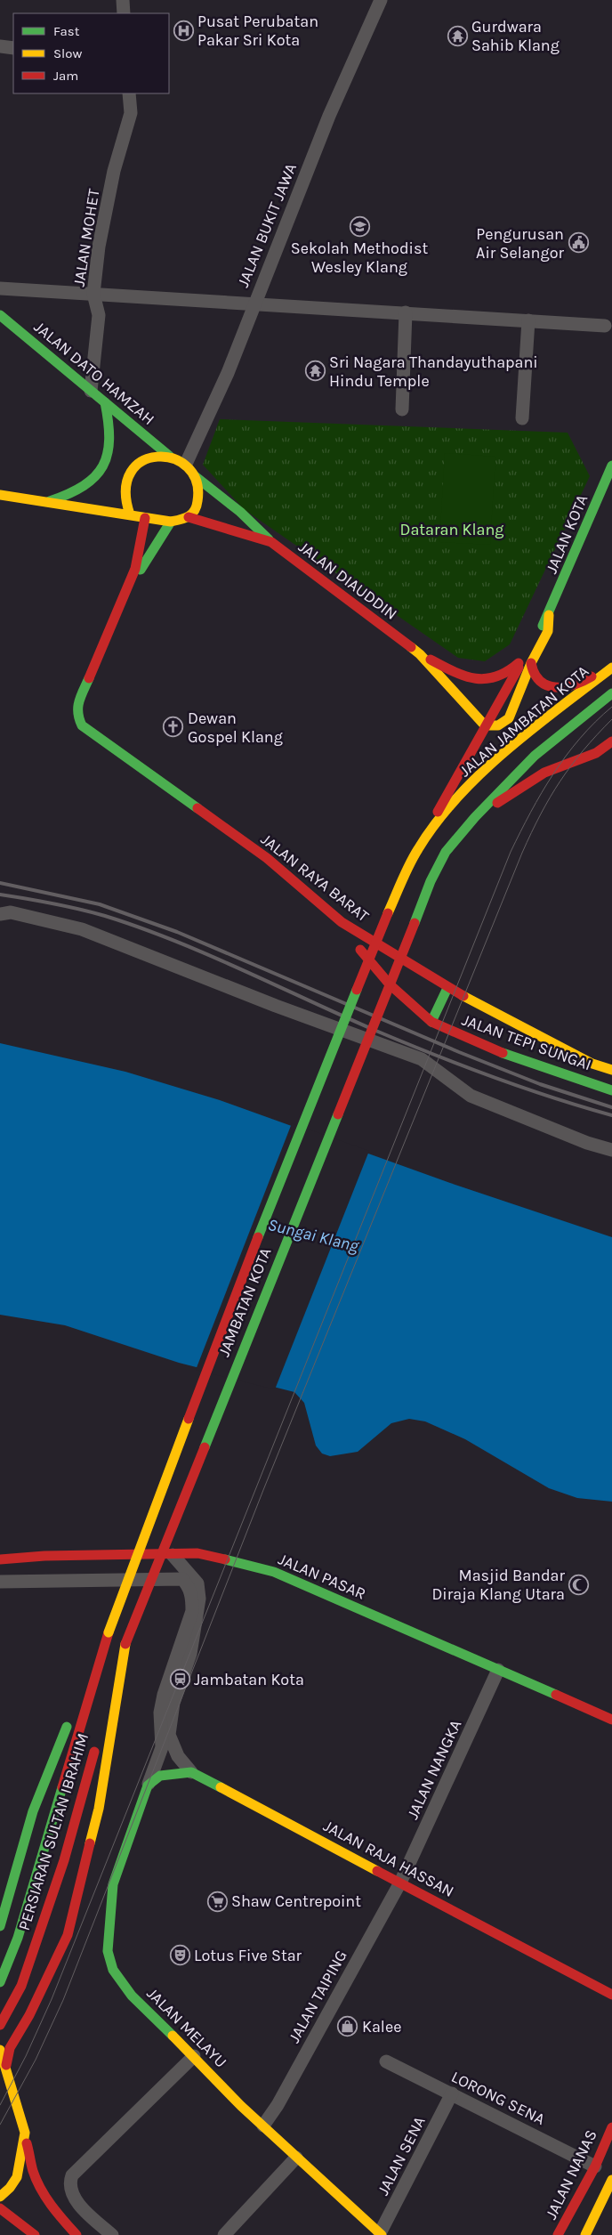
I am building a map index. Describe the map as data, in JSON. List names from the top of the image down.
{
  "streets": {
    "main road": [
      "JALAN DATO HAMZAH",
      "JALAN KOTA",
      "JALAN DIAUDDIN",
      "JALAN JAMBATAN KOTA",
      "JALAN RAYA BARAT",
      "JALAN TEPI SUNGAI",
      "JAMBATAN KOTA",
      "JALAN PASAR",
      "PERSIARAN SULTAN IBRAHIM",
      "JALAN RAJA HASSAN",
      "JALAN MELAYU",
      "JALAN NANAS"
    ],
    "street": [
      "JALAN BUKIT JAWA",
      "JALAN MOHET",
      "JALAN NANGKA",
      "JALAN TAIPING",
      "LORONG SENA",
      "JALAN SENA"
    ]
  },
  "crossings": [
    ["JALAN BUKIT JAWA", "JALAN DATO HAMZAH"],
    ["JALAN BUKIT JAWA", "JALAN DIAUDDIN"],
    ["JALAN MOHET", "JALAN DATO HAMZAH"],
    ["JALAN DATO HAMZAH", "JALAN DIAUDDIN"],
    ["JALAN KOTA", "JALAN JAMBATAN KOTA"],
    ["JALAN JAMBATAN KOTA", "JAMBATAN KOTA"],
    ["JALAN RAYA BARAT", "JALAN TEPI SUNGAI"],
    ["JAMBATAN KOTA", "PERSIARAN SULTAN IBRAHIM"],
    ["JALAN PASAR", "JALAN NANGKA"],
    ["JALAN NANGKA", "JALAN RAJA HASSAN"],
    ["JALAN NANGKA", "JALAN TAIPING"],
    ["JALAN RAJA HASSAN", "JALAN TAIPING"],
    ["JALAN TAIPING", "JALAN MELAYU"],
    ["JALAN MELAYU", "JALAN SENA"],
    ["LORONG SENA", "JALAN SENA"],
    ["LORONG SENA", "JALAN NANAS"]
  ],
  "water": ["Sungai Klang"],
  "parks": ["Dataran Klang"],
  "places": {
    "hospital": ["Pusat Perubatan Pakar Sri Kota"],
    "temple": ["Gurdwara Sahib Klang", "Sri Nagara Thandayuthapani Hindu Temple"],
    "school or university": ["Sekolah Methodist Wesley Klang"],
    "public building": ["Pengurusan Air Selangor"],
    "church": ["Dewan Gospel Klang"],
    "mosque": ["Masjid Bandar Diraja Klang Utara"],
    "station": ["Jambatan Kota"],
    "supermarket": ["Shaw Centrepoint"],
    "theatre": ["Lotus Five Star"],
    "shop": ["Kalee"]
  },
  "legend": ["Fast", "Slow", "Jam"]
}
